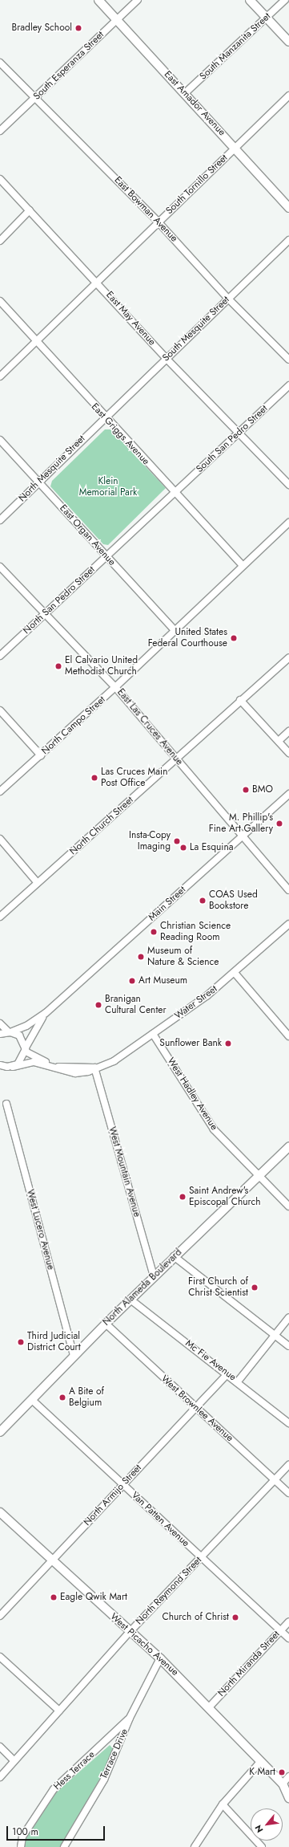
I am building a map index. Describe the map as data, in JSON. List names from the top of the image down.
{
  "streets": {
    "main road": ["East Amador Avenue", "North Alameda Boulevard", "West Picacho Avenue"],
    "street": [
      "South Manzanita Street",
      "South Esperanza Street",
      "South Tornillo Street",
      "East Bowman Avenue",
      "East May Avenue",
      "South Mesquite Street",
      "East Griggs Avenue",
      "South San Pedro Street",
      "North Mesquite Street",
      "East Organ Avenue",
      "North San Pedro Street",
      "North Campo Street",
      "East Las Cruces Avenue",
      "North Church Street",
      "Main Street",
      "Water Street",
      "West Hadley Avenue",
      "West Mountain Avenue",
      "West Lucero Avenue",
      "Mc Fie Avenue",
      "West Brownlee Avenue",
      "North Armijo Street",
      "Van Patten Avenue",
      "North Reymond Street",
      "North Miranda Street",
      "Terrace Drive",
      "Hess Terrace"
    ]
  },
  "crossings": [
    ["South Manzanita Street", "East Amador Avenue"],
    ["South Esperanza Street", "East Amador Avenue"],
    ["South Esperanza Street", "East Bowman Avenue"],
    ["East Amador Avenue", "South Tornillo Street"],
    ["South Tornillo Street", "East Bowman Avenue"],
    ["South Tornillo Street", "East May Avenue"],
    ["South Tornillo Street", "East Griggs Avenue"],
    ["East Bowman Avenue", "South Mesquite Street"],
    ["East May Avenue", "South Mesquite Street"],
    ["East May Avenue", "South San Pedro Street"],
    ["South Mesquite Street", "East Griggs Avenue"],
    ["South Mesquite Street", "North Mesquite Street"],
    ["East Griggs Avenue", "South San Pedro Street"],
    ["East Griggs Avenue", "North Mesquite Street"],
    ["East Griggs Avenue", "North San Pedro Street"],
    ["East Griggs Avenue", "North Campo Street"],
    ["South San Pedro Street", "North San Pedro Street"],
    ["North Mesquite Street", "East Organ Avenue"],
    ["East Organ Avenue", "North San Pedro Street"],
    ["East Organ Avenue", "North Campo Street"],
    ["North San Pedro Street", "East Las Cruces Avenue"],
    ["North Campo Street", "East Las Cruces Avenue"],
    ["East Las Cruces Avenue", "North Church Street"],
    ["East Las Cruces Avenue", "Main Street"],
    ["Main Street", "Water Street"],
    ["Water Street", "West Hadley Avenue"],
    ["Water Street", "West Mountain Avenue"],
    ["West Hadley Avenue", "North Alameda Boulevard"],
    ["West Mountain Avenue", "North Alameda Boulevard"],
    ["West Lucero Avenue", "North Alameda Boulevard"],
    ["North Alameda Boulevard", "Mc Fie Avenue"],
    ["North Alameda Boulevard", "West Brownlee Avenue"],
    ["North Alameda Boulevard", "Van Patten Avenue"],
    ["Mc Fie Avenue", "North Armijo Street"],
    ["West Brownlee Avenue", "North Armijo Street"],
    ["West Brownlee Avenue", "North Reymond Street"],
    ["North Armijo Street", "Van Patten Avenue"],
    ["North Armijo Street", "West Picacho Avenue"],
    ["Van Patten Avenue", "North Reymond Street"],
    ["Van Patten Avenue", "North Miranda Street"],
    ["North Reymond Street", "West Picacho Avenue"],
    ["West Picacho Avenue", "North Miranda Street"],
    ["West Picacho Avenue", "Terrace Drive"],
    ["Terrace Drive", "Hess Terrace"]
  ],
  "parks": ["Klein Memorial Park"],
  "places": [
    "Bradley School",
    "United States Federal Courthouse",
    "El Calvario United Methodist Church",
    "Las Cruces Main Post Office",
    "BMO",
    "M. Phillip's Fine Art Gallery",
    "Insta-Copy Imaging",
    "La Esquina",
    "COAS Used Bookstore",
    "Christian Science Reading Room",
    "Museum of Nature & Science",
    "Art Museum",
    "Branigan Cultural Center",
    "Sunflower Bank",
    "Saint Andrew's Episcopal Church",
    "First Church of Christ Scientist",
    "Third Judicial District Court",
    "A Bite of Belgium",
    "Eagle Qwik Mart",
    "Church of Christ",
    "K Mart"
  ],
  "scale_bar": "100 m",
  "north": "bottom left"
}
